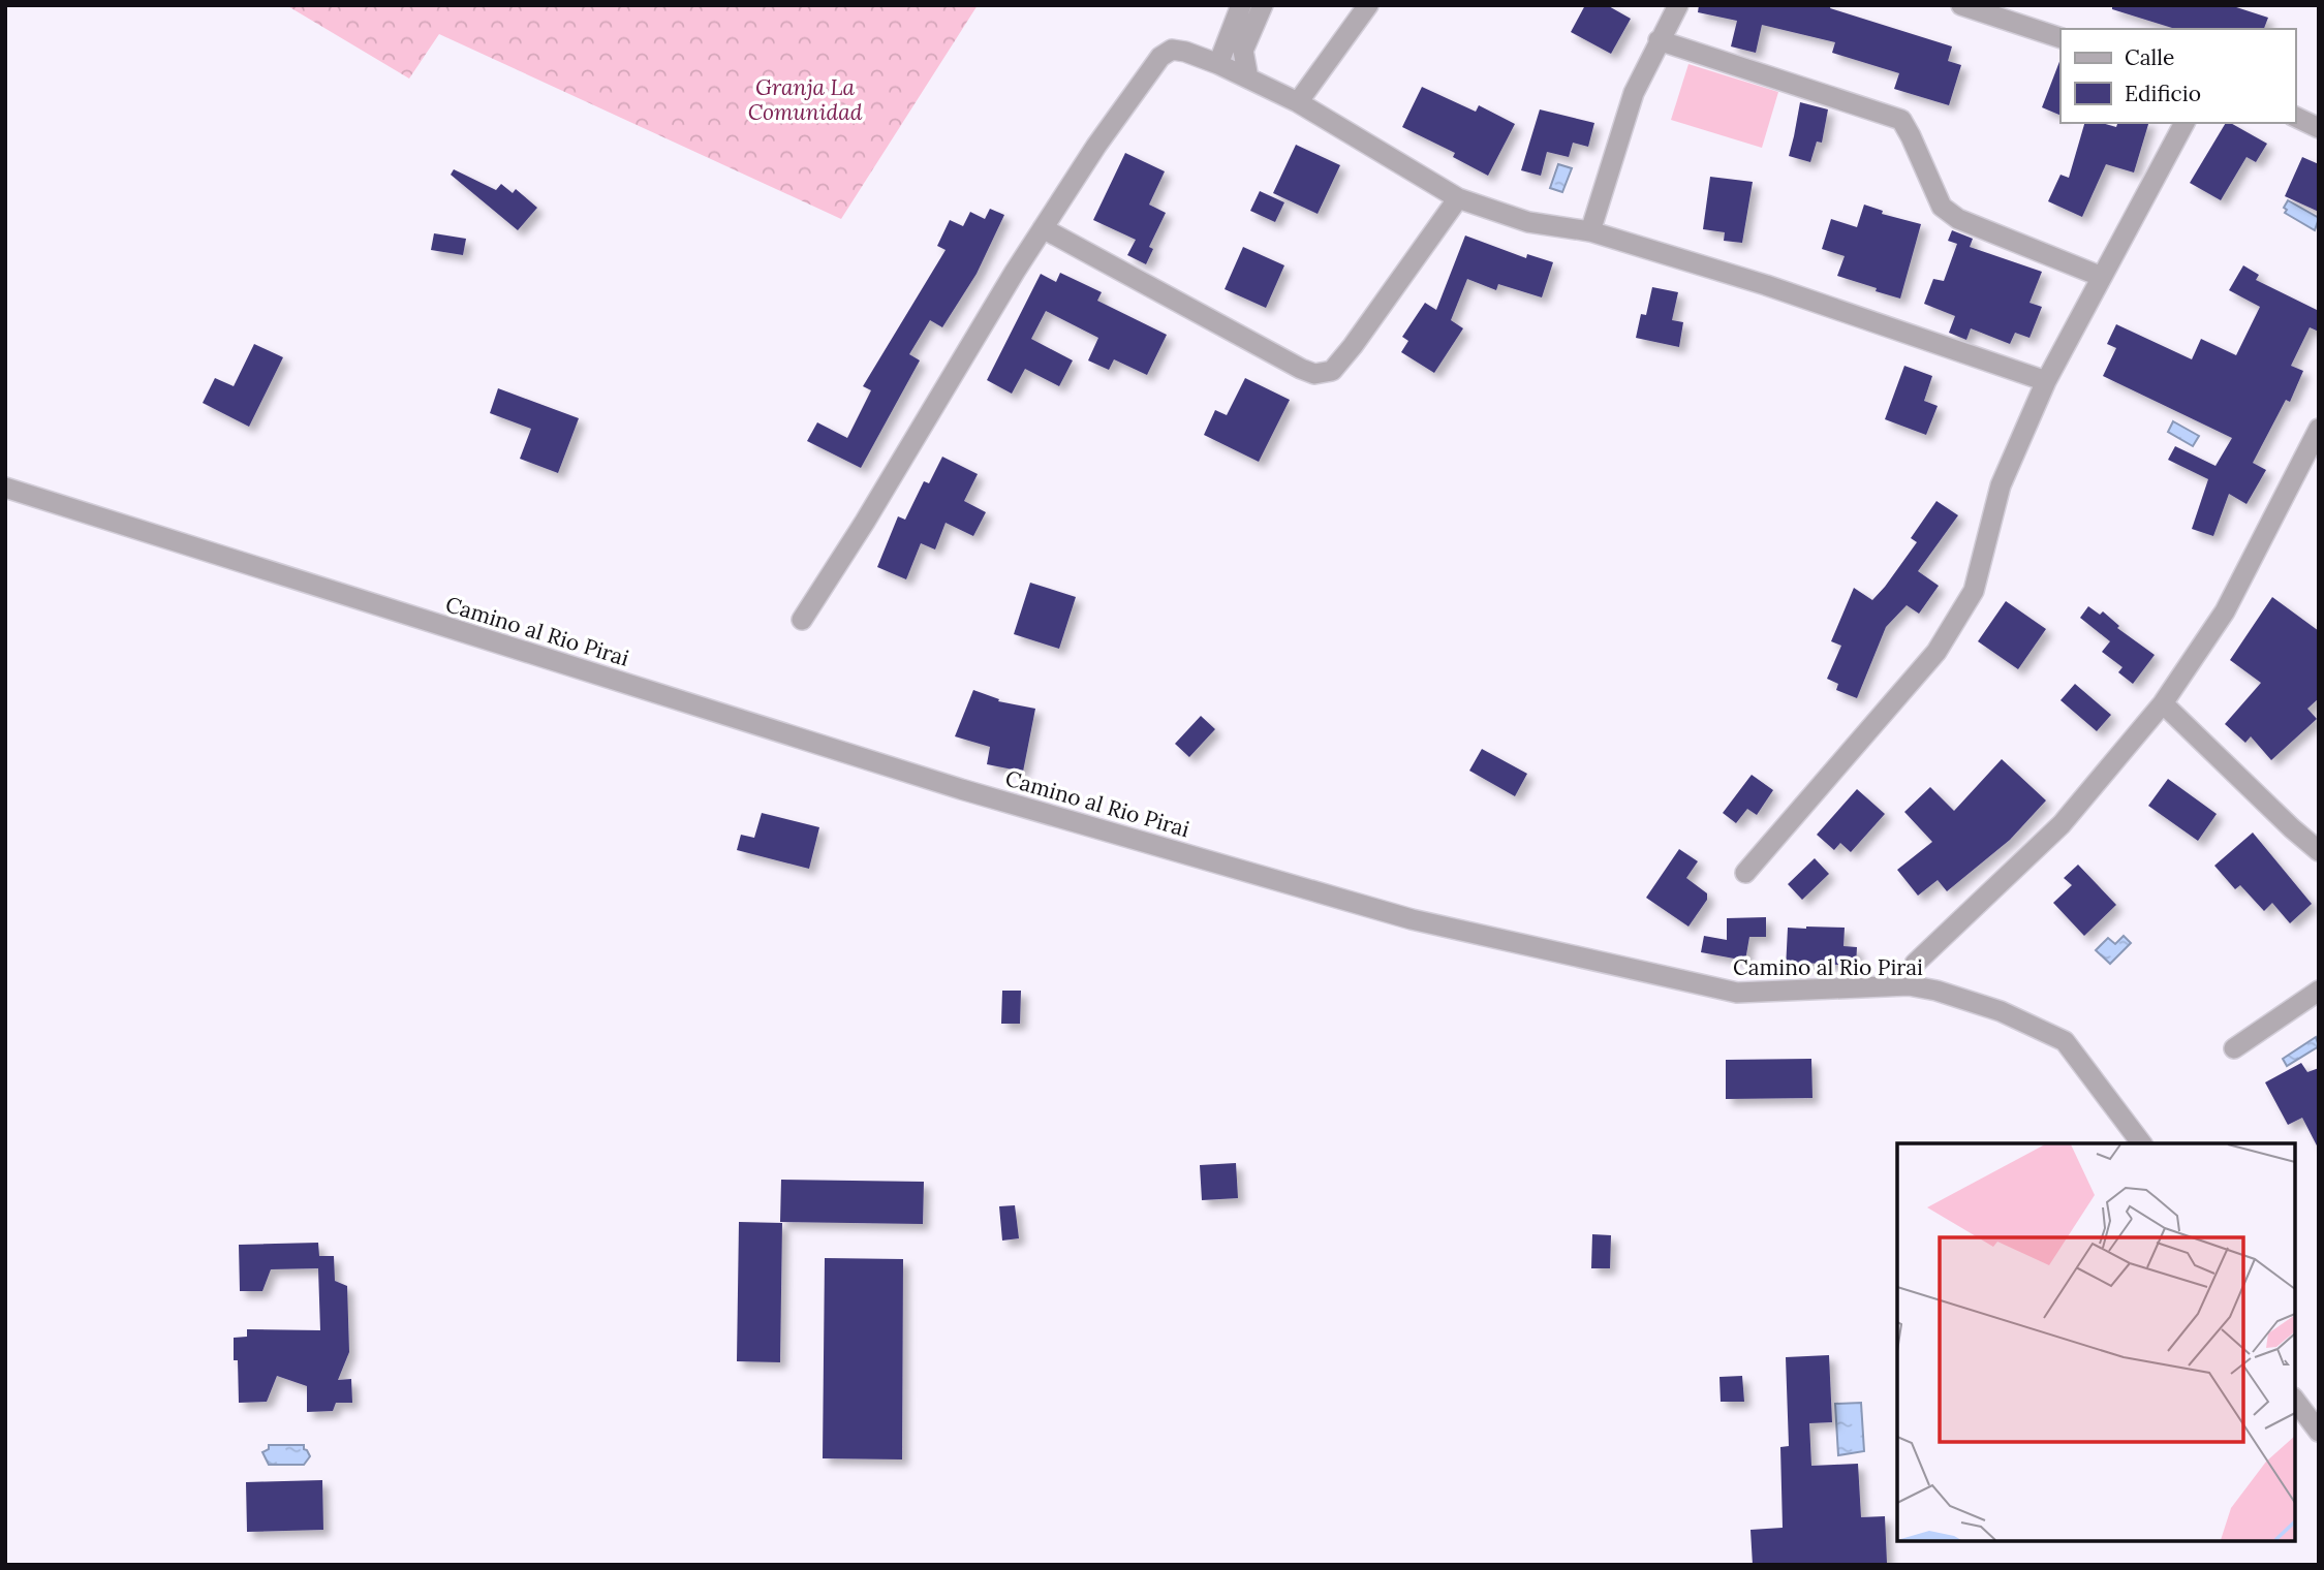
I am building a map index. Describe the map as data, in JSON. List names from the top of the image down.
{
  "streets": {
    "street": ["Camino al Rio Pirai"]
  },
  "parks": ["Granja La Comunidad"],
  "legend": ["Calle", "Edificio"]
}
